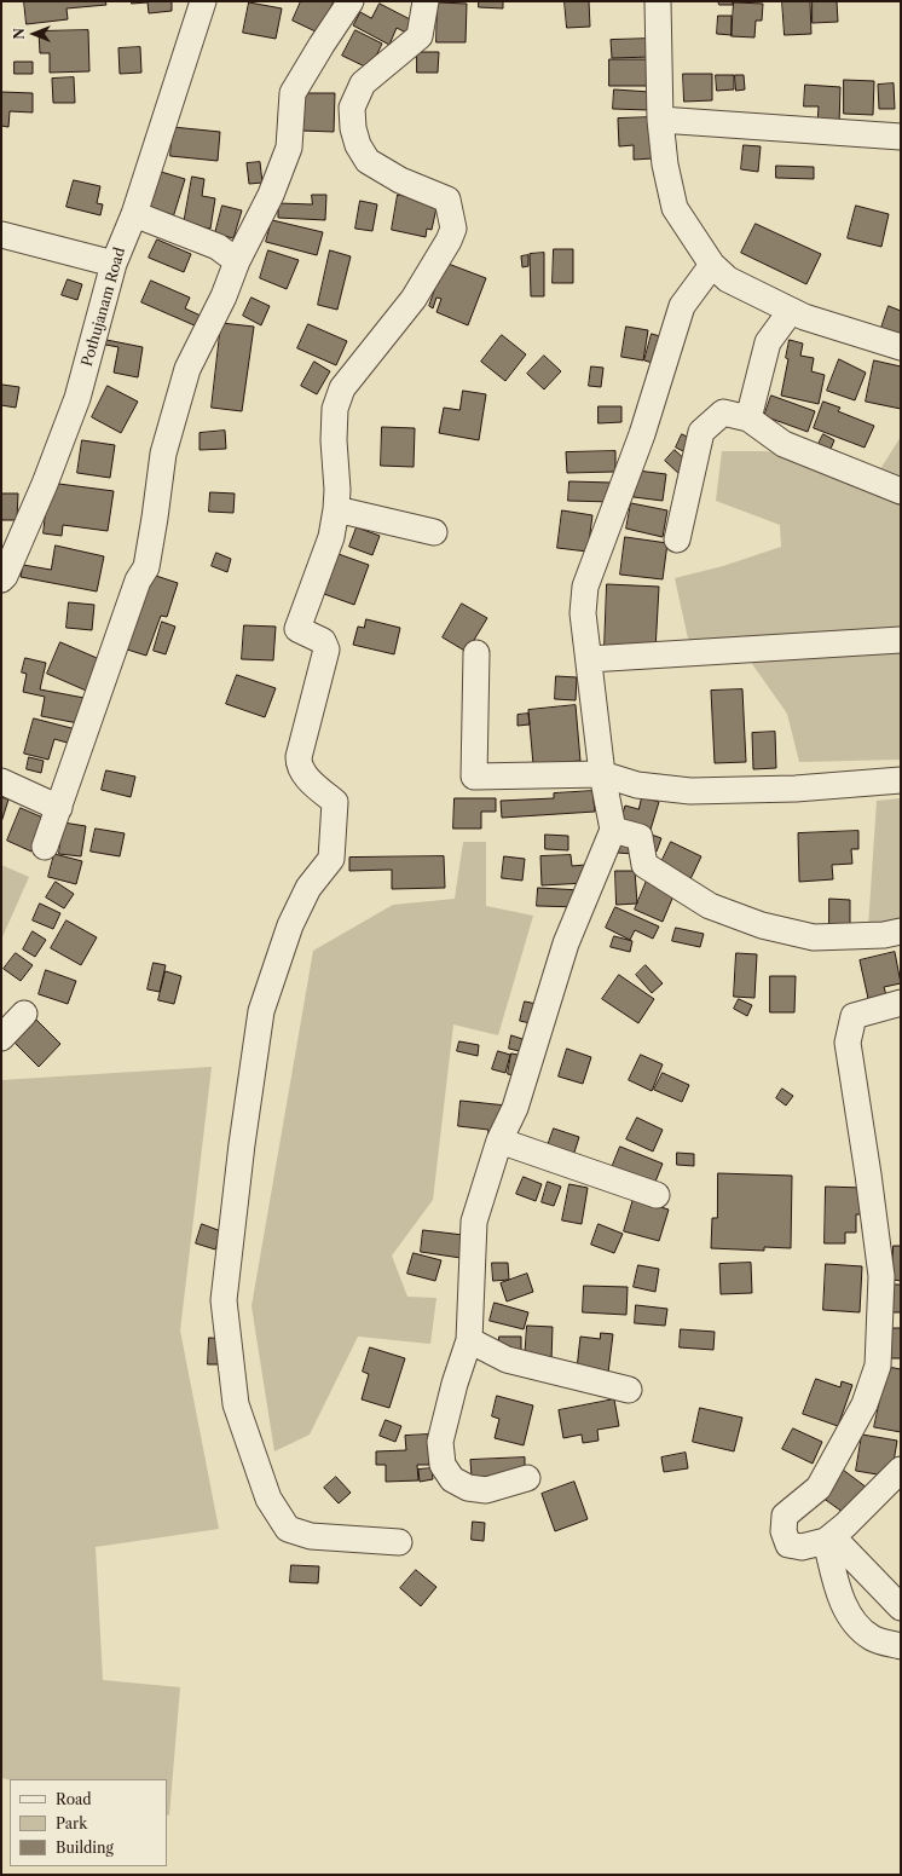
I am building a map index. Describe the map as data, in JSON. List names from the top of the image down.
{
  "streets": {
    "street": ["Pothujanam Road"]
  },
  "legend": ["Road", "Park", "Building"],
  "north": "left"
}
